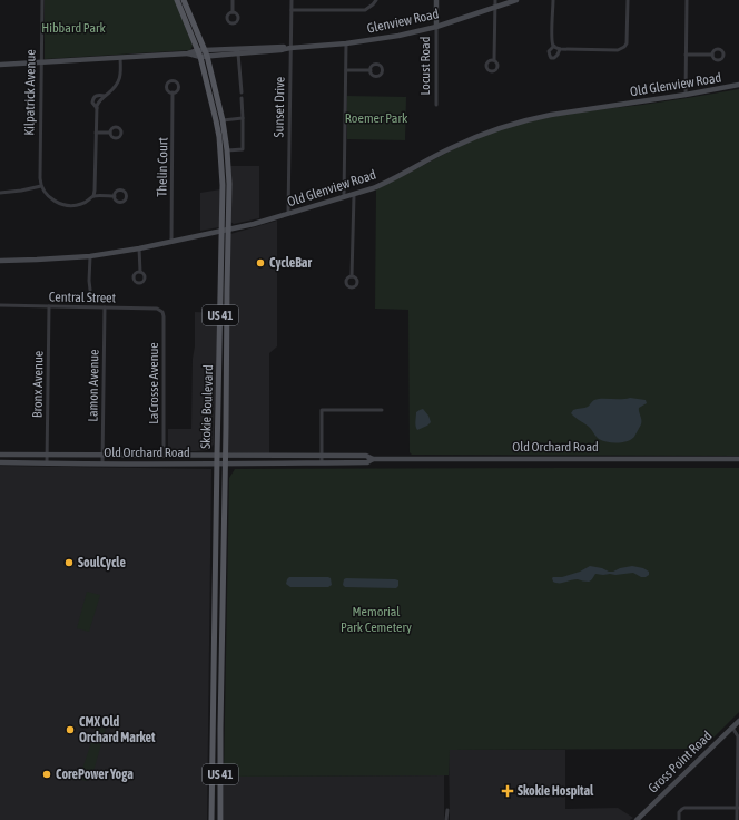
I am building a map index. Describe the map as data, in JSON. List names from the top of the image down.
{
  "streets": {
    "main road": [
      "Glenview Road",
      "Locust Road",
      "Old Glenview Road",
      "US 41",
      "Skokie Boulevard",
      "Old Orchard Road",
      "Gross Point Road"
    ],
    "street": [
      "Kilpatrick Avenue",
      "Sunset Drive",
      "Thelin Court",
      "Central Street",
      "LaCrosse Avenue",
      "Bronx Avenue",
      "Lamon Avenue"
    ]
  },
  "crossings": [
    ["Glenview Road", "Locust Road"],
    ["Glenview Road", "Kilpatrick Avenue"],
    ["Glenview Road", "Sunset Drive"],
    ["Glenview Road", "Skokie Boulevard"],
    ["Old Glenview Road", "Sunset Drive"],
    ["Old Glenview Road", "Thelin Court"],
    ["Old Glenview Road", "Skokie Boulevard"],
    ["Central Street", "LaCrosse Avenue"],
    ["Central Street", "Bronx Avenue"],
    ["Central Street", "Lamon Avenue"],
    ["LaCrosse Avenue", "Old Orchard Road"],
    ["Bronx Avenue", "Old Orchard Road"],
    ["Lamon Avenue", "Old Orchard Road"],
    ["Skokie Boulevard", "Old Orchard Road"]
  ],
  "parks": ["Hibbard Park", "Roemer Park", "Memorial Park Cemetery"],
  "places": {
    "other": [
      "CycleBar",
      "SoulCycle",
      "CMX Old Orchard Market",
      "CorePower Yoga"
    ],
    "health": ["Skokie Hospital"]
  }
}
